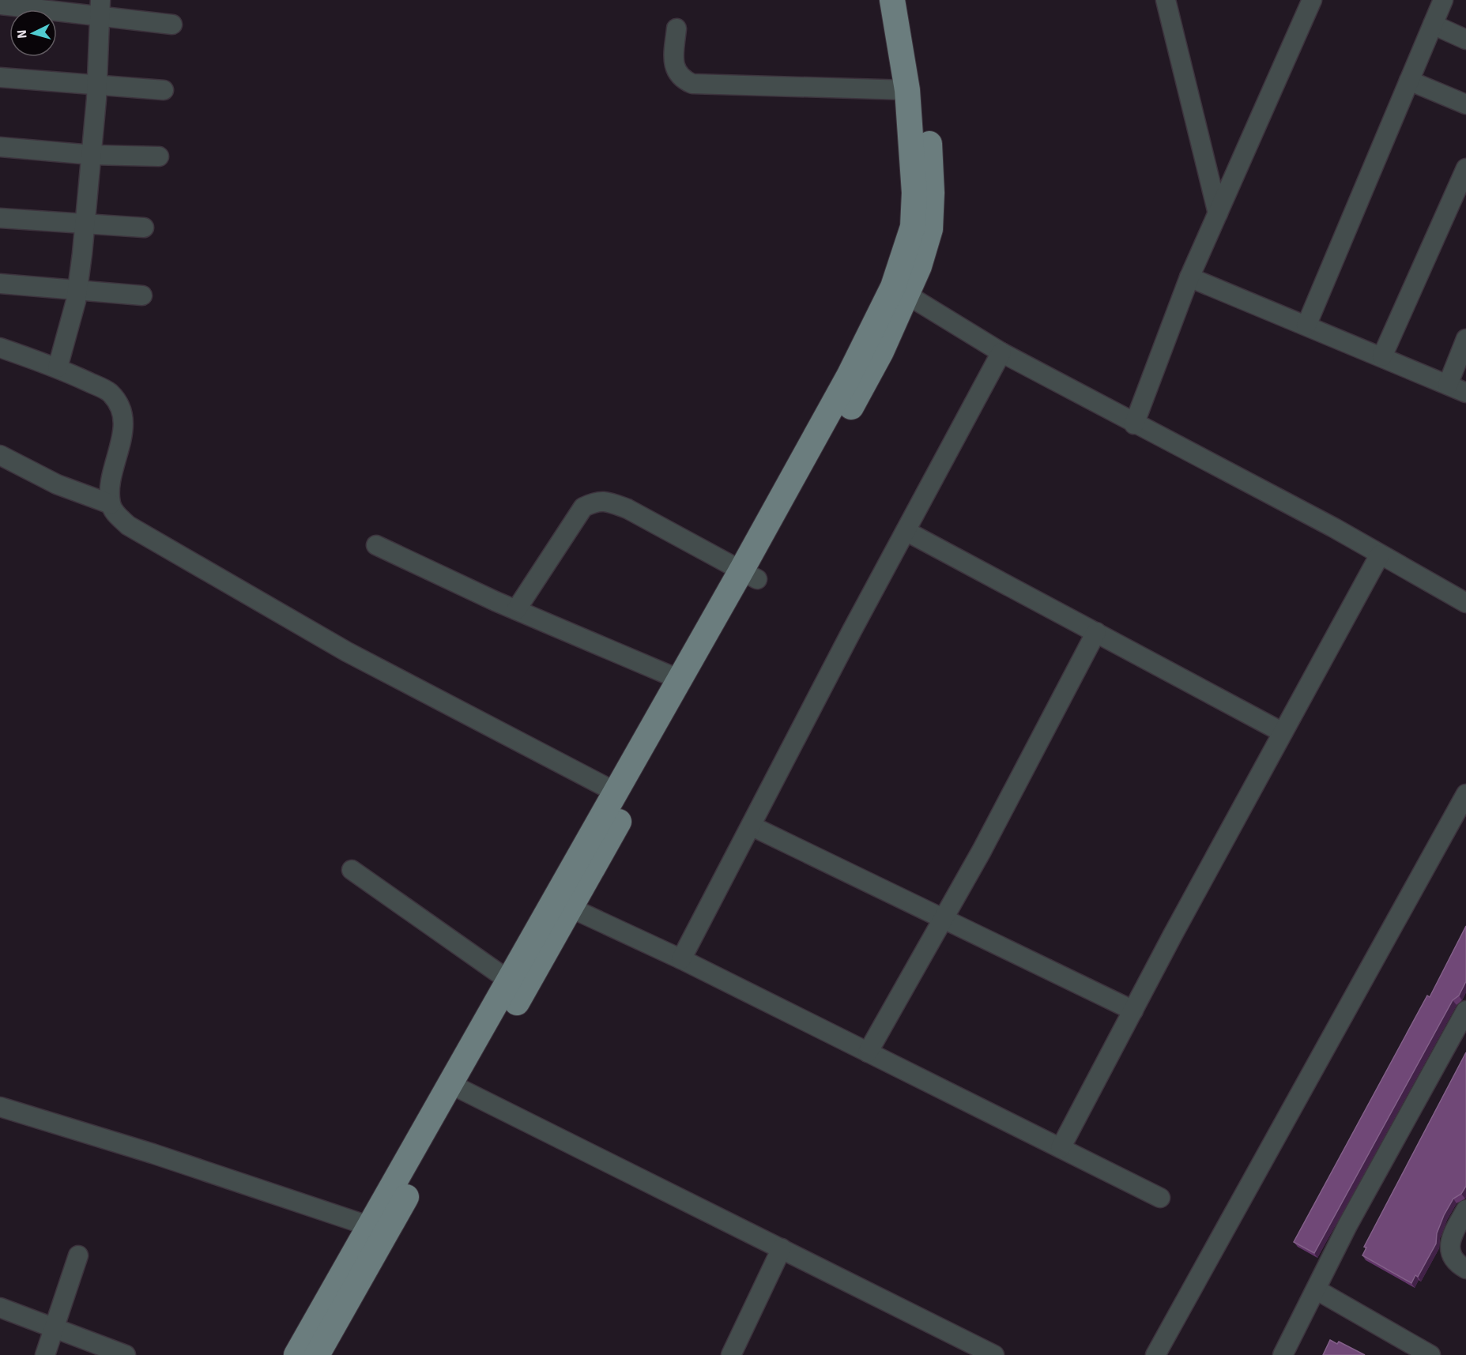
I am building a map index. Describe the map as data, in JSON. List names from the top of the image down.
{
  "north": "left"
}
